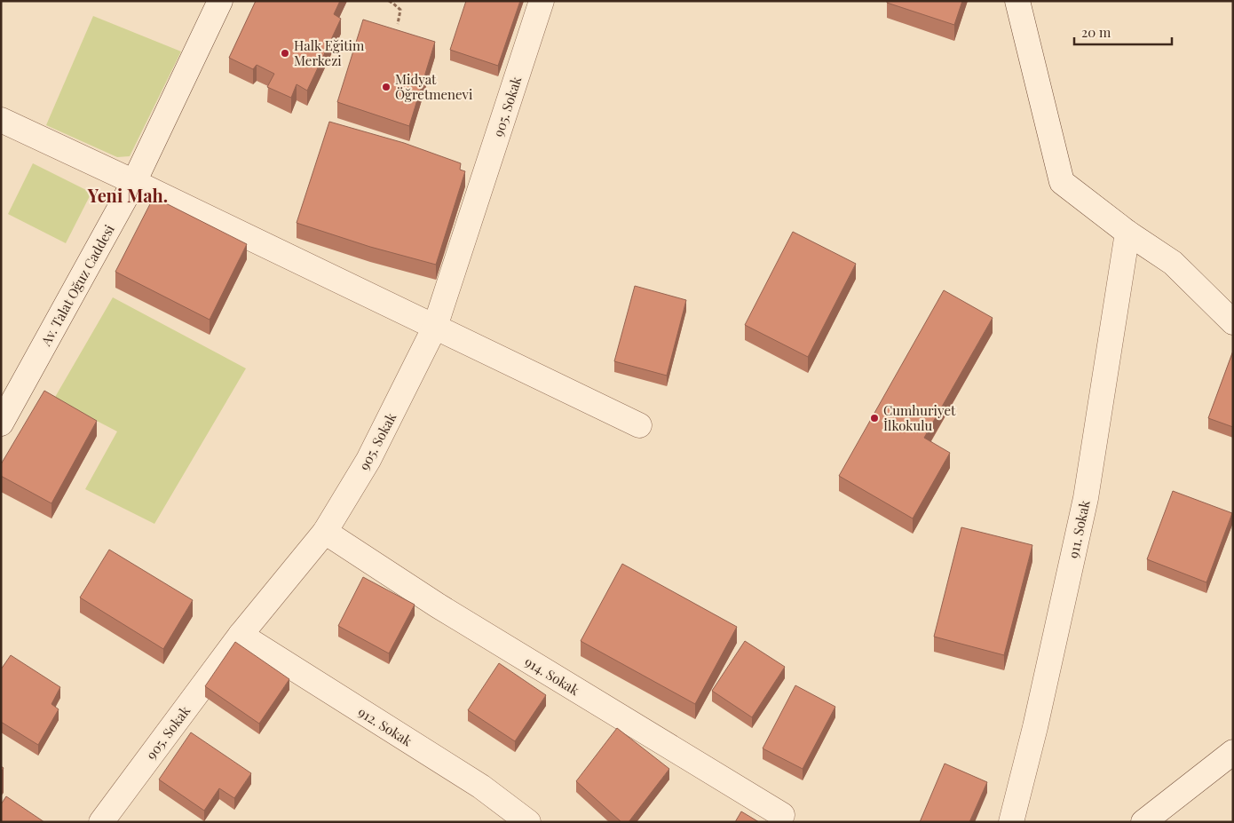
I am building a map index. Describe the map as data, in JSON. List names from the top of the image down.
{
  "streets": {
    "street": [
      "905. Sokak",
      "Av. Talat Oğuz Caddesi",
      "911. Sokak",
      "914. Sokak",
      "912. Sokak"
    ]
  },
  "crossings": [
    ["905. Sokak", "914. Sokak"],
    ["905. Sokak", "912. Sokak"]
  ],
  "districts": ["Yeni Mah."],
  "places": ["Halk Eğitim Merkezi", "Midyat Öğretmenevi", "Cumhuriyet İlkokulu"],
  "scale_bar": "20 m"
}
